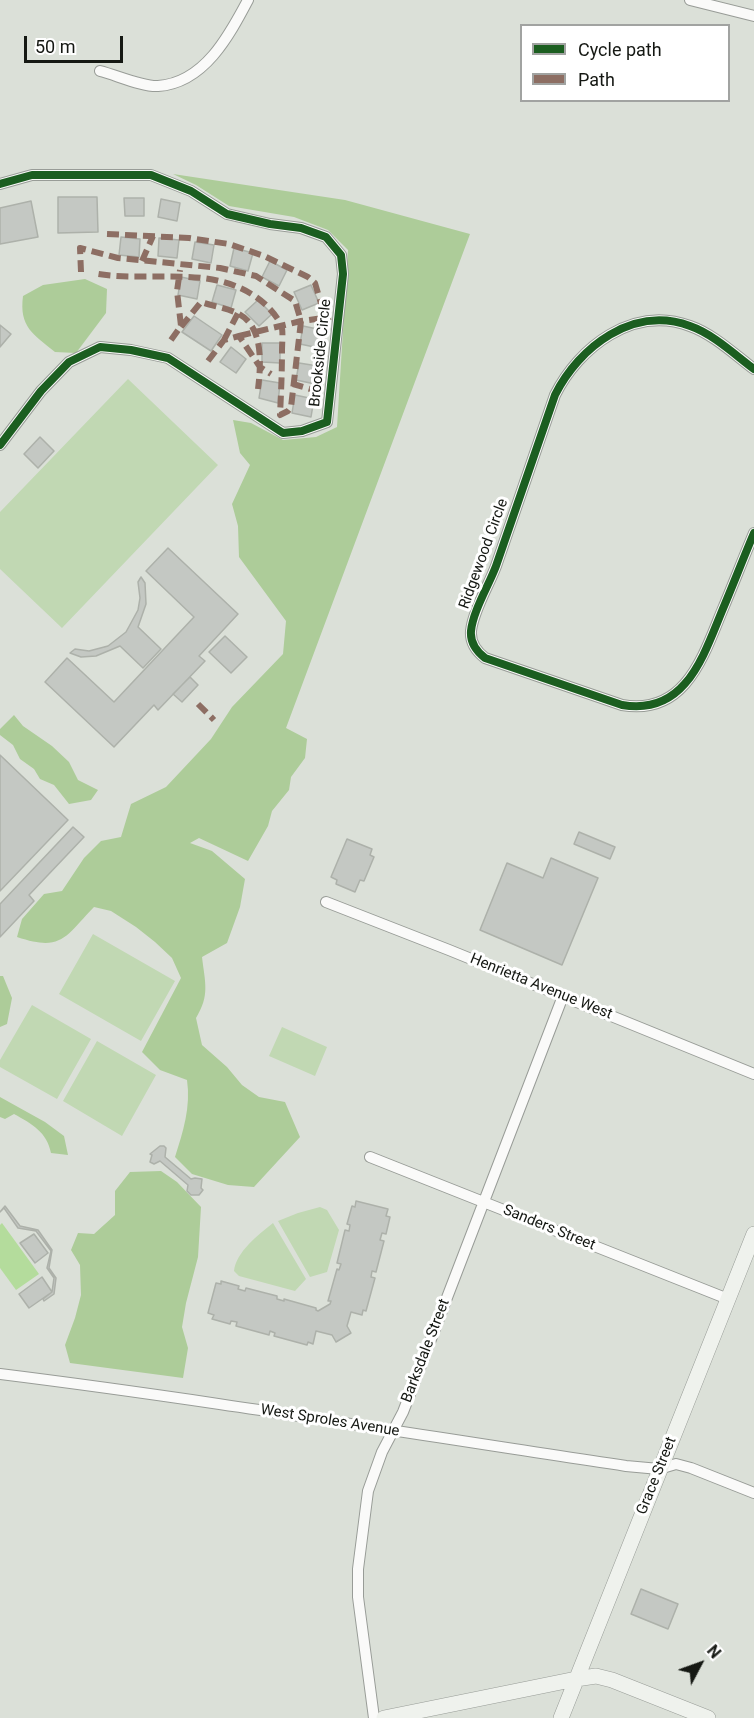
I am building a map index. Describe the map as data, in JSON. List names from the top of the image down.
{
  "streets": {
    "main road": ["Grace Street"],
    "street": [
      "Brookside Circle",
      "Ridgewood Circle",
      "Henrietta Avenue West",
      "Sanders Street",
      "Barksdale Street",
      "West Sproles Avenue"
    ]
  },
  "crossings": [
    ["Henrietta Avenue West", "Barksdale Street"],
    ["Sanders Street", "Barksdale Street"],
    ["Sanders Street", "Grace Street"],
    ["Barksdale Street", "West Sproles Avenue"],
    ["West Sproles Avenue", "Grace Street"]
  ],
  "legend": ["Cycle path", "Path"],
  "scale_bar": "50 m",
  "north": "top right"
}
